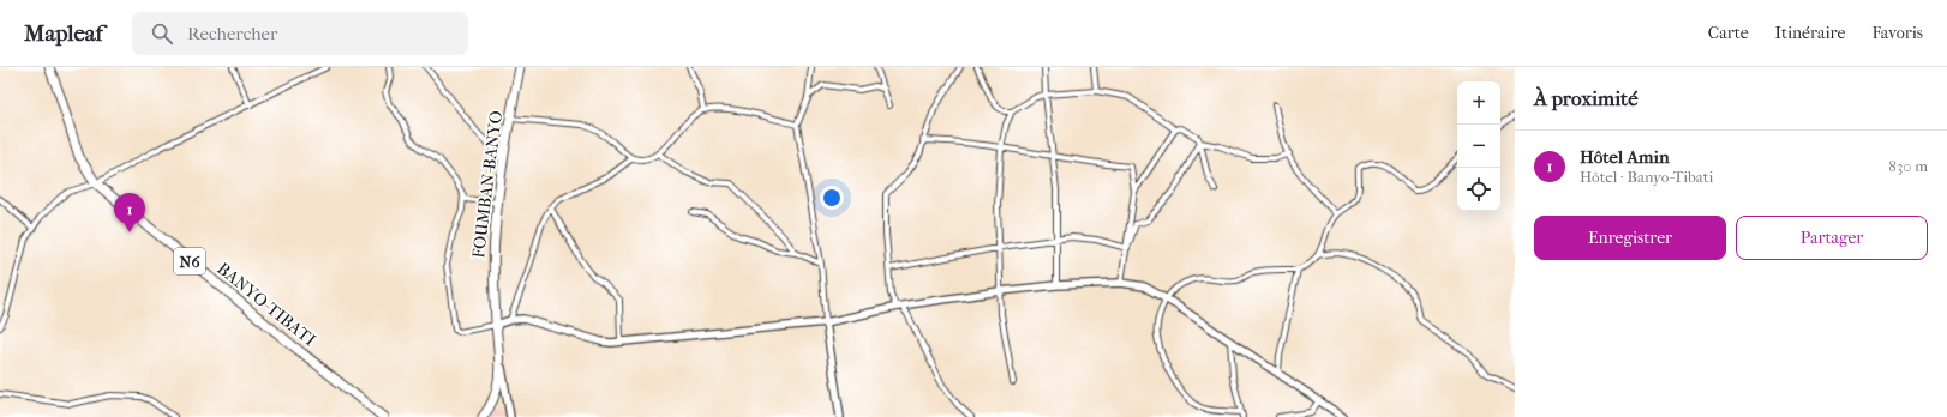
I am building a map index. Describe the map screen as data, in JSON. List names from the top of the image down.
{
  "streets": {
    "highway": ["FOUMBAN-BANYO", "N6", "BANYO-TIBATI"]
  },
  "page": {
    "header": "Mapleaf",
    "search": "Rechercher",
    "nav": ["Carte", "Itinéraire", "Favoris"],
    "heading": "À proximité",
    "map_buttons": ["+", "−"],
    "list": [
      {
        "mark": "1",
        "name": "Hôtel Amin",
        "note": "Hôtel · Banyo-Tibati",
        "value": "830 m"
      }
    ],
    "pins": "1",
    "buttons": ["Enregistrer", "Partager"]
  }
}
